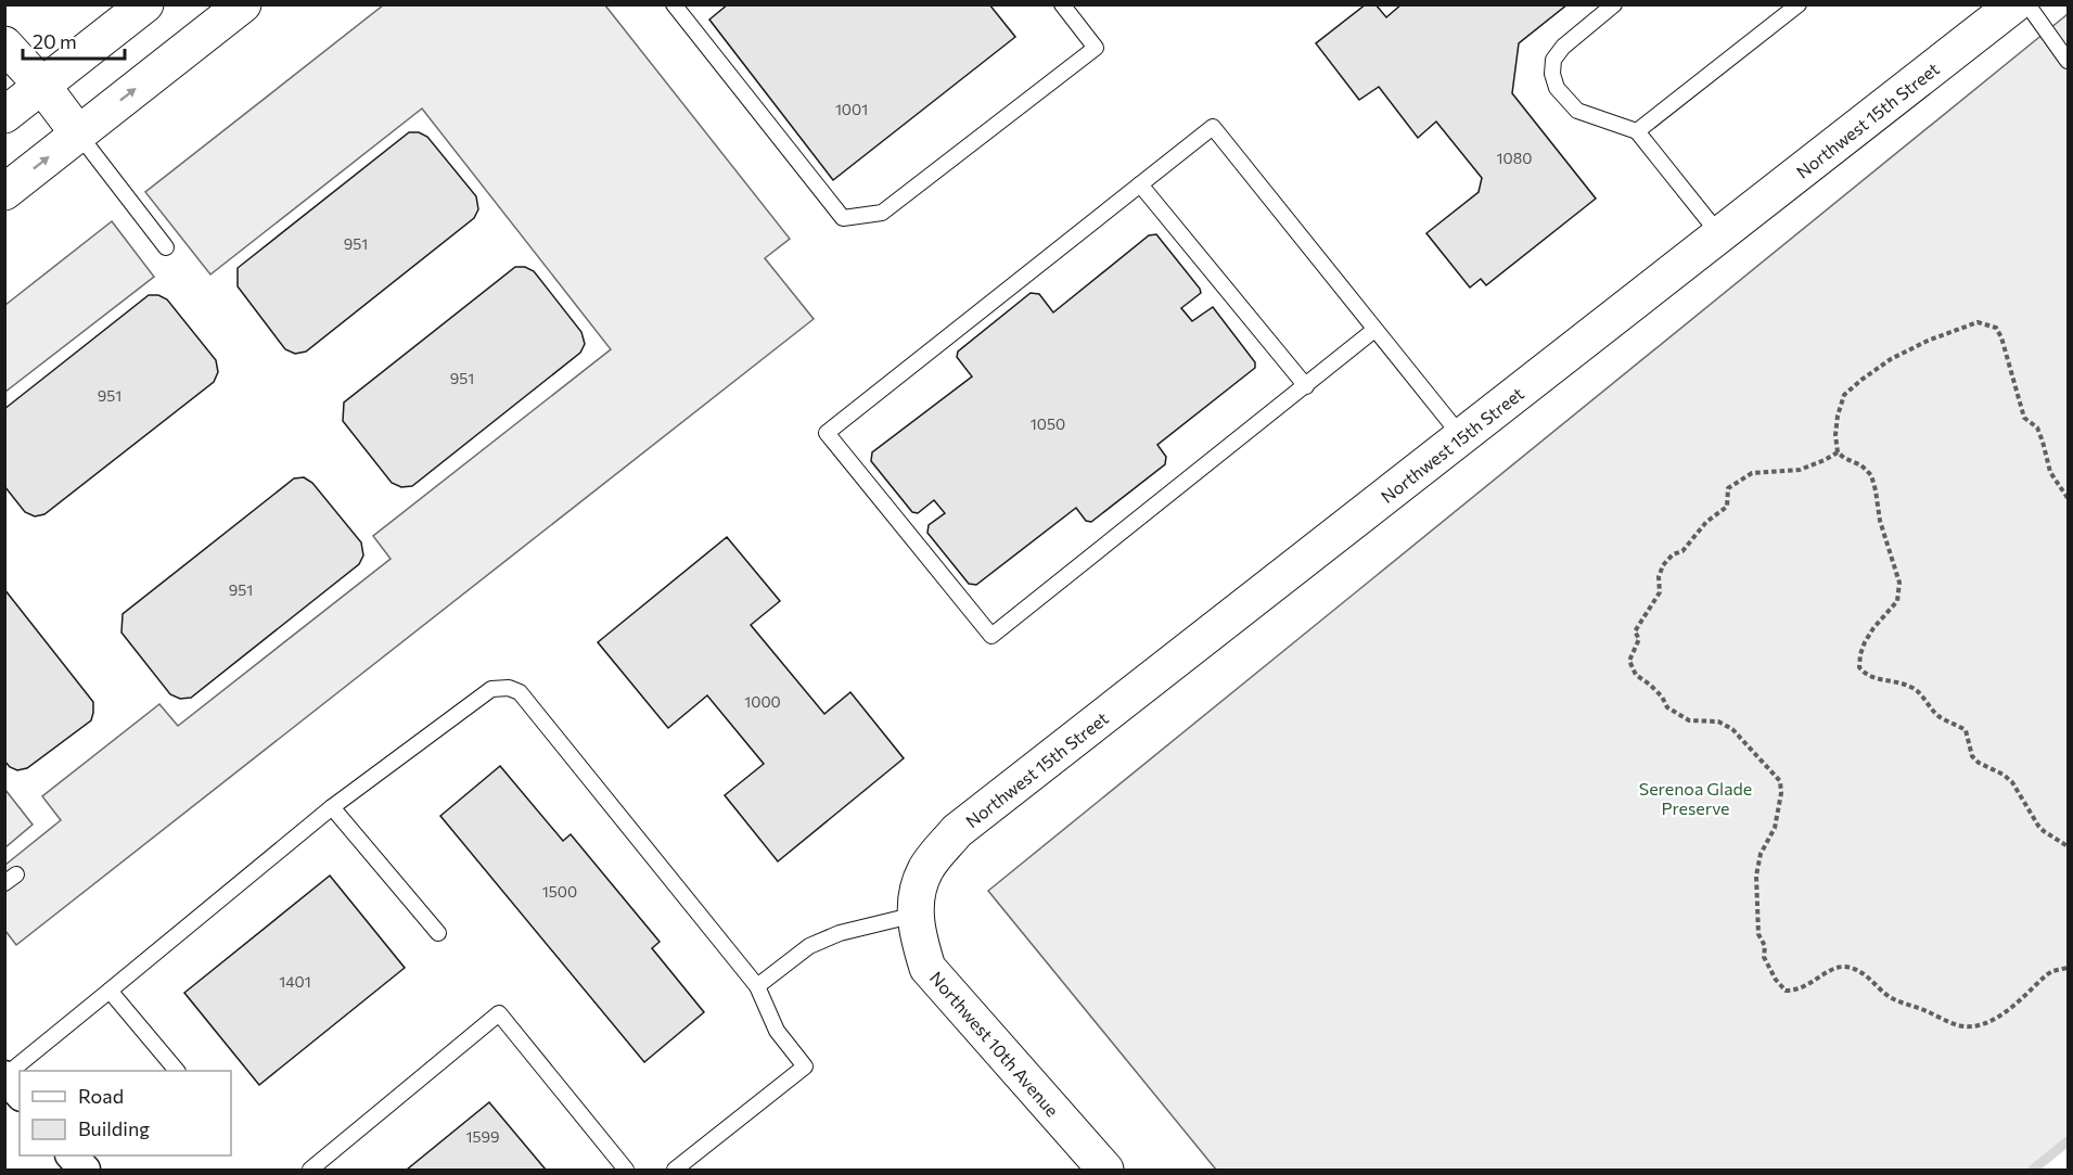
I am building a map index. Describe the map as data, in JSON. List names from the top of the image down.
{
  "streets": {
    "street": ["Northwest 15th Street", "Northwest 10th Avenue"]
  },
  "crossings": [
    ["Northwest 15th Street", "Northwest 10th Avenue"]
  ],
  "parks": ["Serenoa Glade Preserve"],
  "house_numbers": [
    "1001",
    "1080",
    "951",
    "951",
    "951",
    "1050",
    "951",
    "1000",
    "1500",
    "1401",
    "1599"
  ],
  "legend": ["Road", "Building"],
  "scale_bar": "20 m"
}
